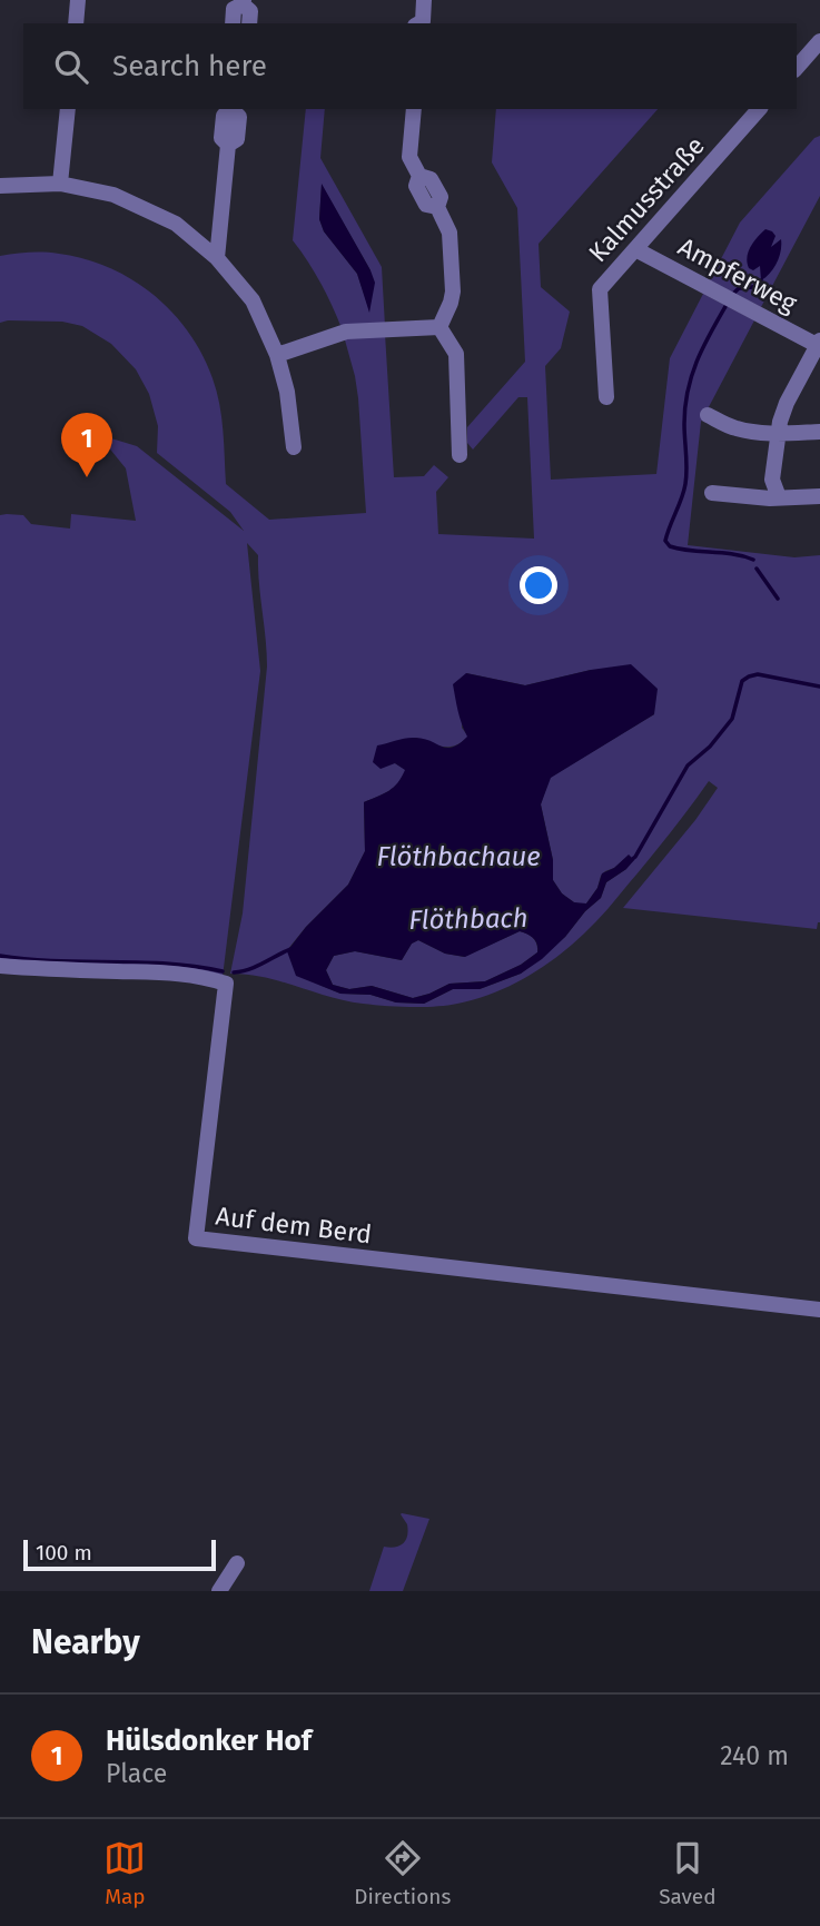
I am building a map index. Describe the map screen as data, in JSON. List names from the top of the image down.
{
  "streets": {
    "street": ["Kalmusstraße", "Ampferweg", "Auf dem Berd"]
  },
  "crossings": [
    ["Kalmusstraße", "Ampferweg"]
  ],
  "water": ["Flöthbachaue", "Flöthbach"],
  "scale_bar": "100 m",
  "page": {
    "search": "Search here",
    "pins": "1",
    "scale": "100 m",
    "heading": "Nearby",
    "list": [
      {
        "mark": "1",
        "name": "Hülsdonker Hof",
        "note": "Place",
        "value": "240 m"
      }
    ],
    "nav": ["Map", "Directions", "Saved"]
  }
}
